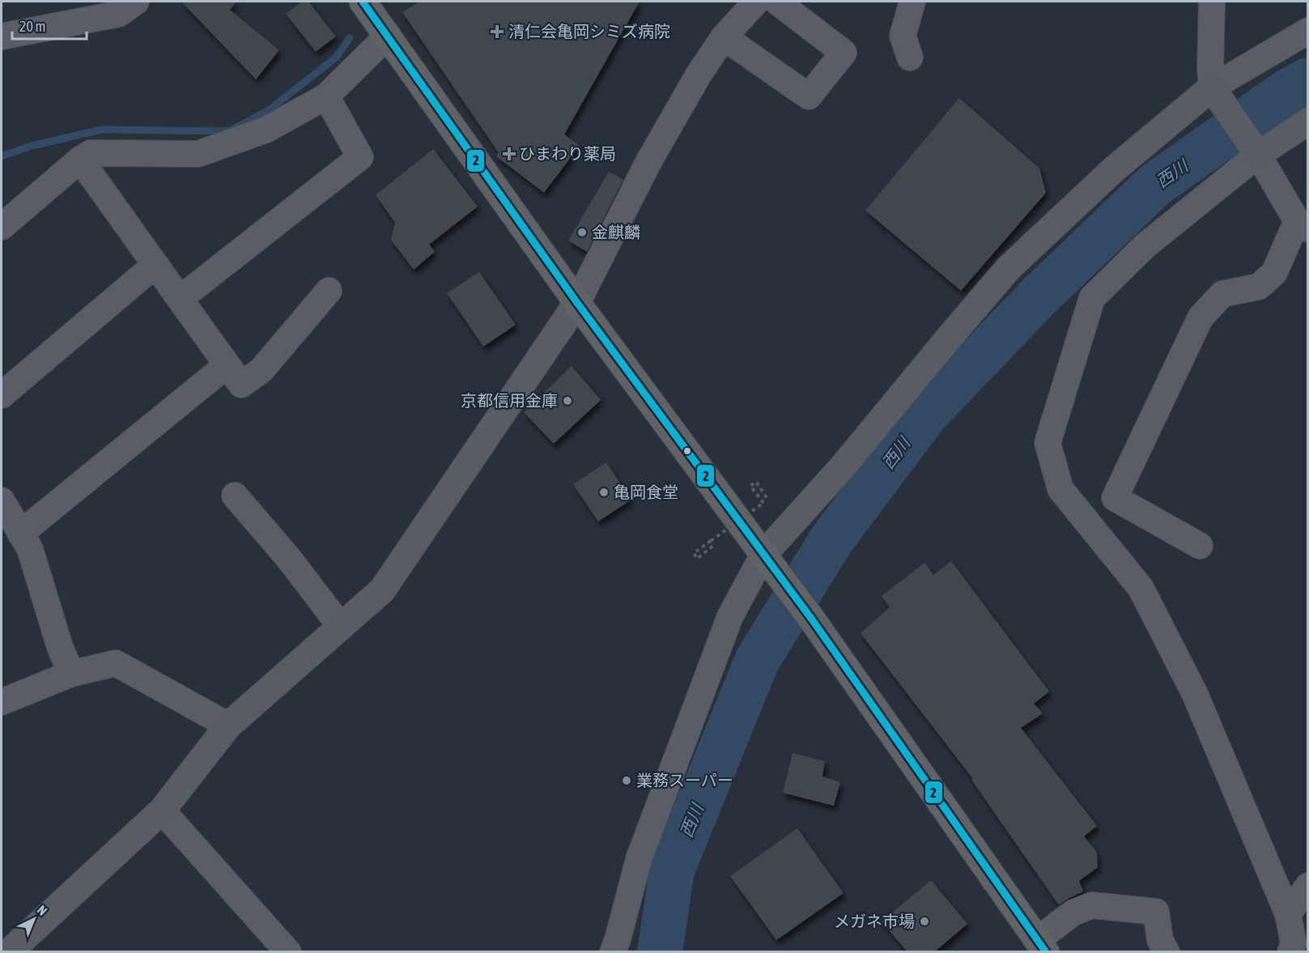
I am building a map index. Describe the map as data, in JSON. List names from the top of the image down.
{
  "water": ["西川"],
  "places": {
    "health": ["清仁会亀岡シミズ病院", "ひまわり薬局"],
    "other": [
      "金麒麟",
      "京都信用金庫",
      "亀岡食堂",
      "業務スーパー",
      "メガネ市場"
    ]
  },
  "lines": ["transit line 2"],
  "scale_bar": "20 m",
  "north": "top right"
}
